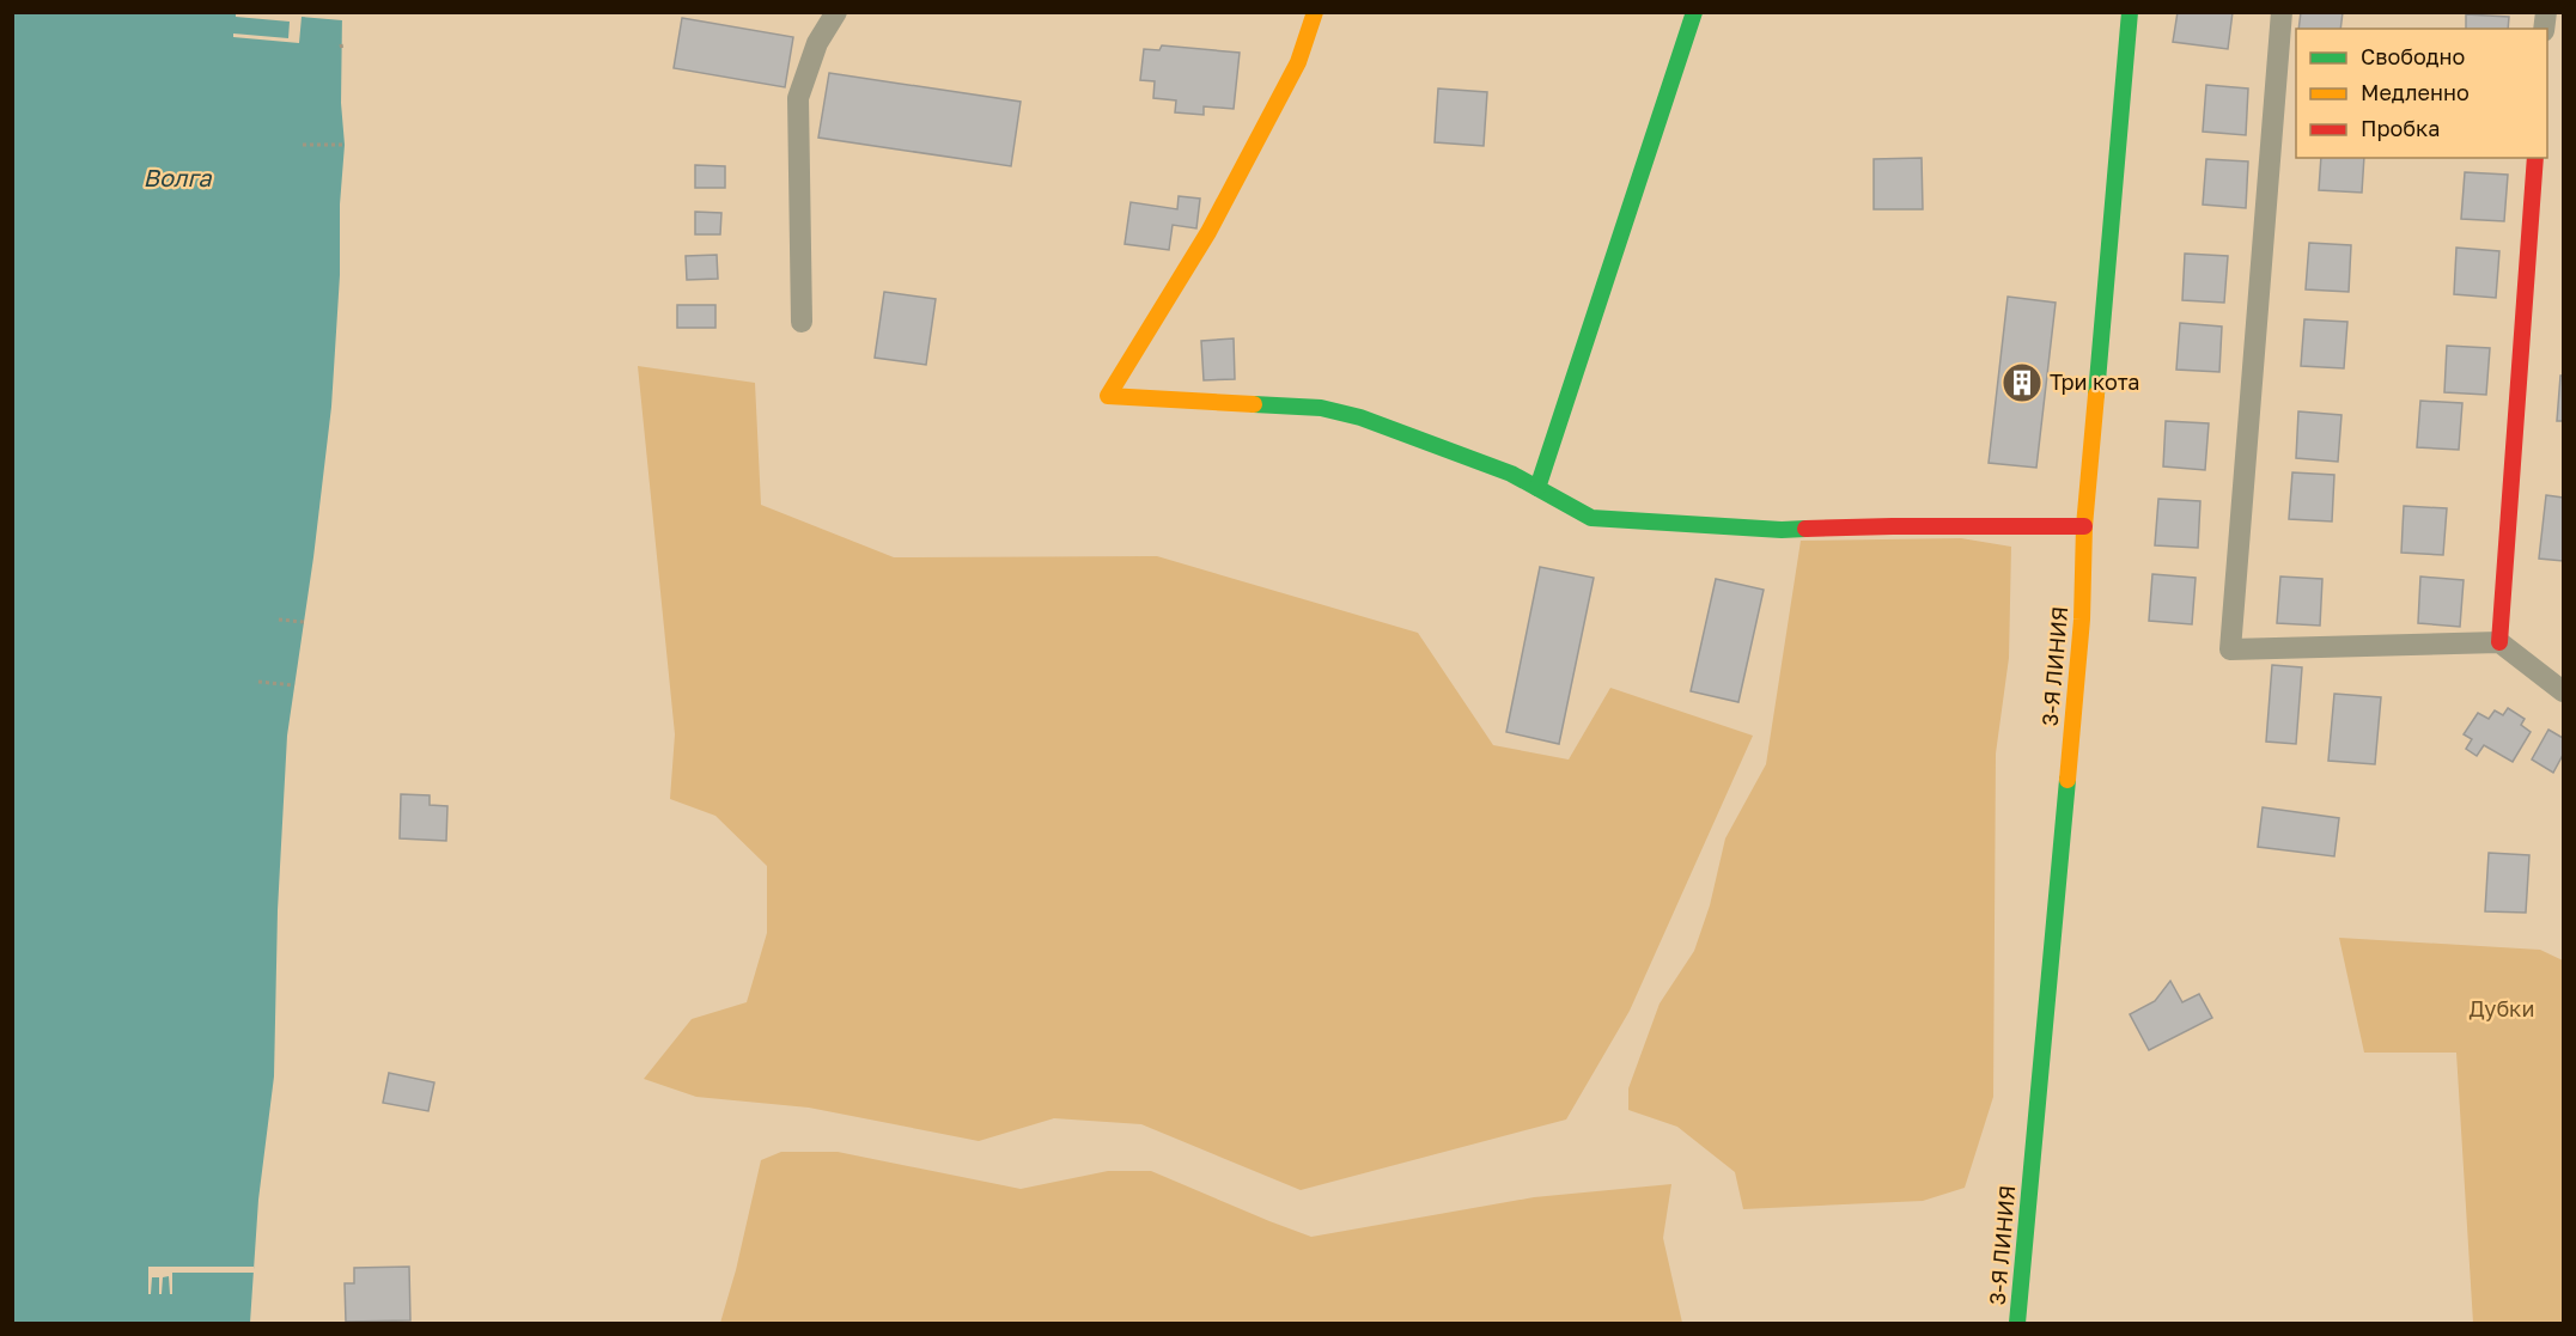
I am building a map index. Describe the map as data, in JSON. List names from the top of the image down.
{
  "streets": {
    "street": ["3-Я ЛИНИЯ"]
  },
  "water": ["Волга"],
  "parks": ["Дубки"],
  "places": {
    "building": ["Три кота"]
  },
  "legend": ["Свободно", "Медленно", "Пробка"]
}
